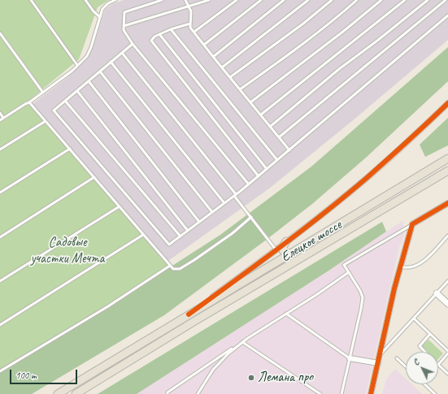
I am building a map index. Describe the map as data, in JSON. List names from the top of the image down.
{
  "streets": {
    "main road": ["Елецкое шоссе"]
  },
  "parks": ["Садовые участки Мечта"],
  "places": ["Лемана про"],
  "scale_bar": "100 m",
  "north": "top left"
}
